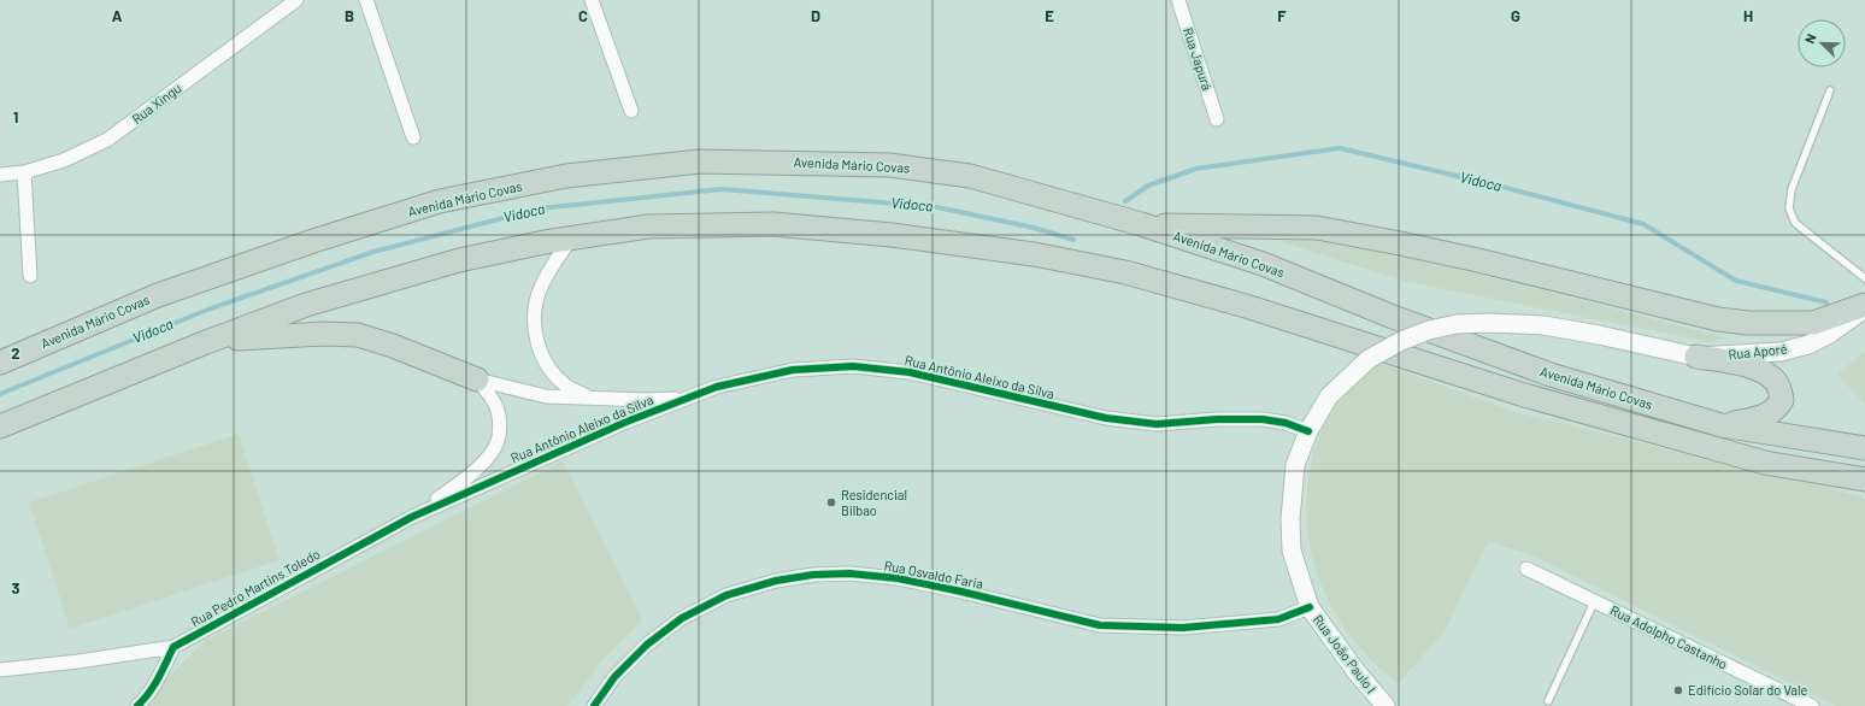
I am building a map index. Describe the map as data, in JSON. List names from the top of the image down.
{
  "streets": {
    "highway": ["Avenida Mário Covas"],
    "main road": ["Rua Aporé", "Rua João Paulo I"],
    "street": [
      "Rua Japurá",
      "Rua Xingu",
      "Rua Antônio Aleixo da Silva",
      "Rua Osvaldo Faria",
      "Rua Pedro Martins Toledo",
      "Rua Adolpho Castanho"
    ]
  },
  "crossings": [
    ["Rua Aporé", "Rua João Paulo I"],
    ["Rua Antônio Aleixo da Silva", "Rua Pedro Martins Toledo"],
    ["Rua Antônio Aleixo da Silva", "Rua João Paulo I"],
    ["Rua Osvaldo Faria", "Rua João Paulo I"]
  ],
  "water": ["Vidoca"],
  "places": ["Residencial Bilbao", "Edifício Solar do Vale"],
  "north": "top left",
  "grid": {
    "columns": [
      "A",
      "B",
      "C",
      "D",
      "E",
      "F",
      "G",
      "H"
    ],
    "rows": ["1", "2", "3"]
  }
}
